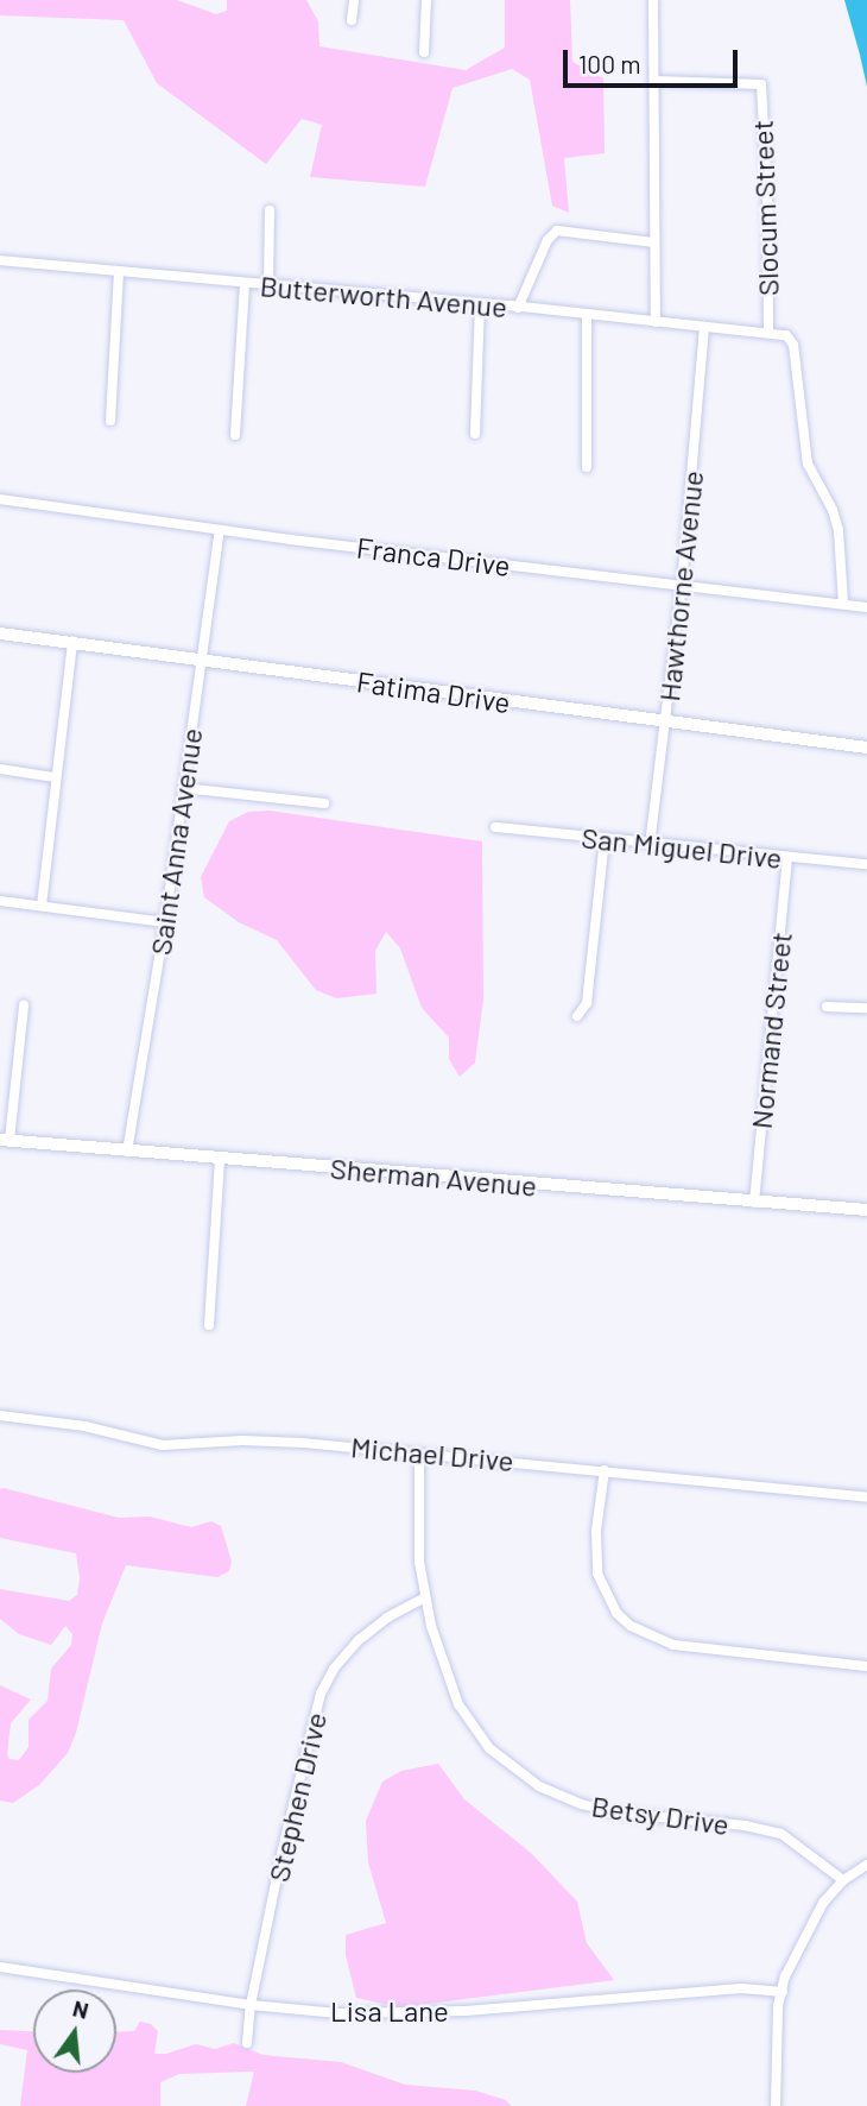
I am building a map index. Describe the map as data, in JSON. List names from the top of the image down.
{
  "streets": {
    "street": [
      "Slocum Street",
      "Butterworth Avenue",
      "Franca Drive",
      "Hawthorne Avenue",
      "Fatima Drive",
      "Saint Anna Avenue",
      "San Miguel Drive",
      "Normand Street",
      "Sherman Avenue",
      "Michael Drive",
      "Stephen Drive",
      "Betsy Drive",
      "Lisa Lane"
    ]
  },
  "crossings": [
    ["Slocum Street", "Butterworth Avenue"],
    ["Butterworth Avenue", "Hawthorne Avenue"],
    ["Franca Drive", "Hawthorne Avenue"],
    ["Franca Drive", "Saint Anna Avenue"],
    ["Hawthorne Avenue", "Fatima Drive"],
    ["Hawthorne Avenue", "San Miguel Drive"],
    ["Fatima Drive", "Saint Anna Avenue"],
    ["Saint Anna Avenue", "Sherman Avenue"],
    ["San Miguel Drive", "Normand Street"],
    ["Normand Street", "Sherman Avenue"],
    ["Michael Drive", "Betsy Drive"],
    ["Stephen Drive", "Betsy Drive"],
    ["Stephen Drive", "Lisa Lane"]
  ],
  "scale_bar": "100 m",
  "north": "top"
}
